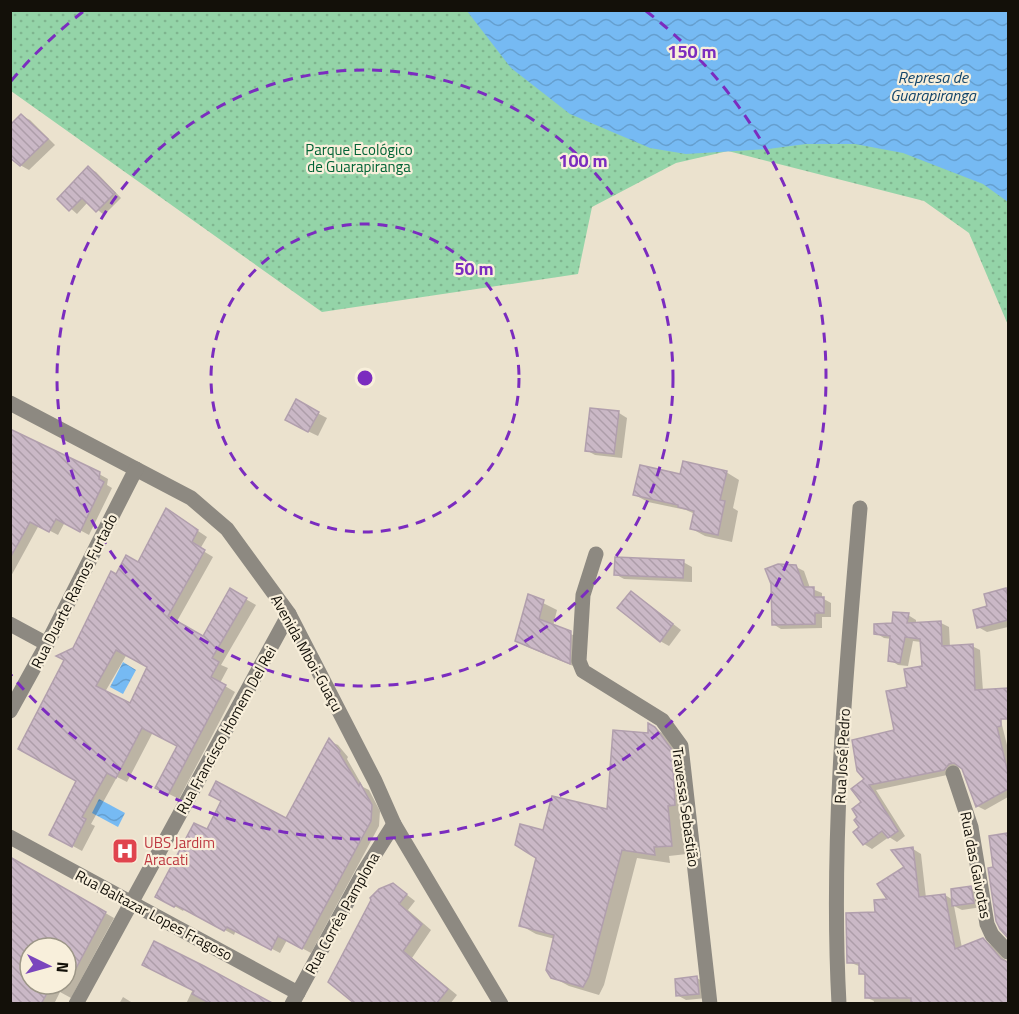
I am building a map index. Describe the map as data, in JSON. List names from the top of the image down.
{
  "streets": {
    "street": [
      "Rua Duarte Ramos Furtado",
      "Avenida Mboi-Guaçu",
      "Rua Francisco Homem Del Rei",
      "Rua José Pedro",
      "Travessa Sebastião",
      "Rua das Gaivotas",
      "Rua Corrêa Pamplona",
      "Rua Baltazar Lopes Fragoso"
    ]
  },
  "crossings": [
    ["Rua Duarte Ramos Furtado", "Avenida Mboi-Guaçu"],
    ["Avenida Mboi-Guaçu", "Rua Francisco Homem Del Rei"],
    ["Avenida Mboi-Guaçu", "Rua Corrêa Pamplona"],
    ["Rua Francisco Homem Del Rei", "Rua Baltazar Lopes Fragoso"],
    ["Rua Corrêa Pamplona", "Rua Baltazar Lopes Fragoso"]
  ],
  "water": ["Represa de Guarapiranga"],
  "parks": ["Parque Ecológico de Guarapiranga"],
  "places": {
    "hospital": ["UBS Jardim Aracati"]
  },
  "north": "right",
  "rings": ["150 m", "100 m", "50 m"]
}
